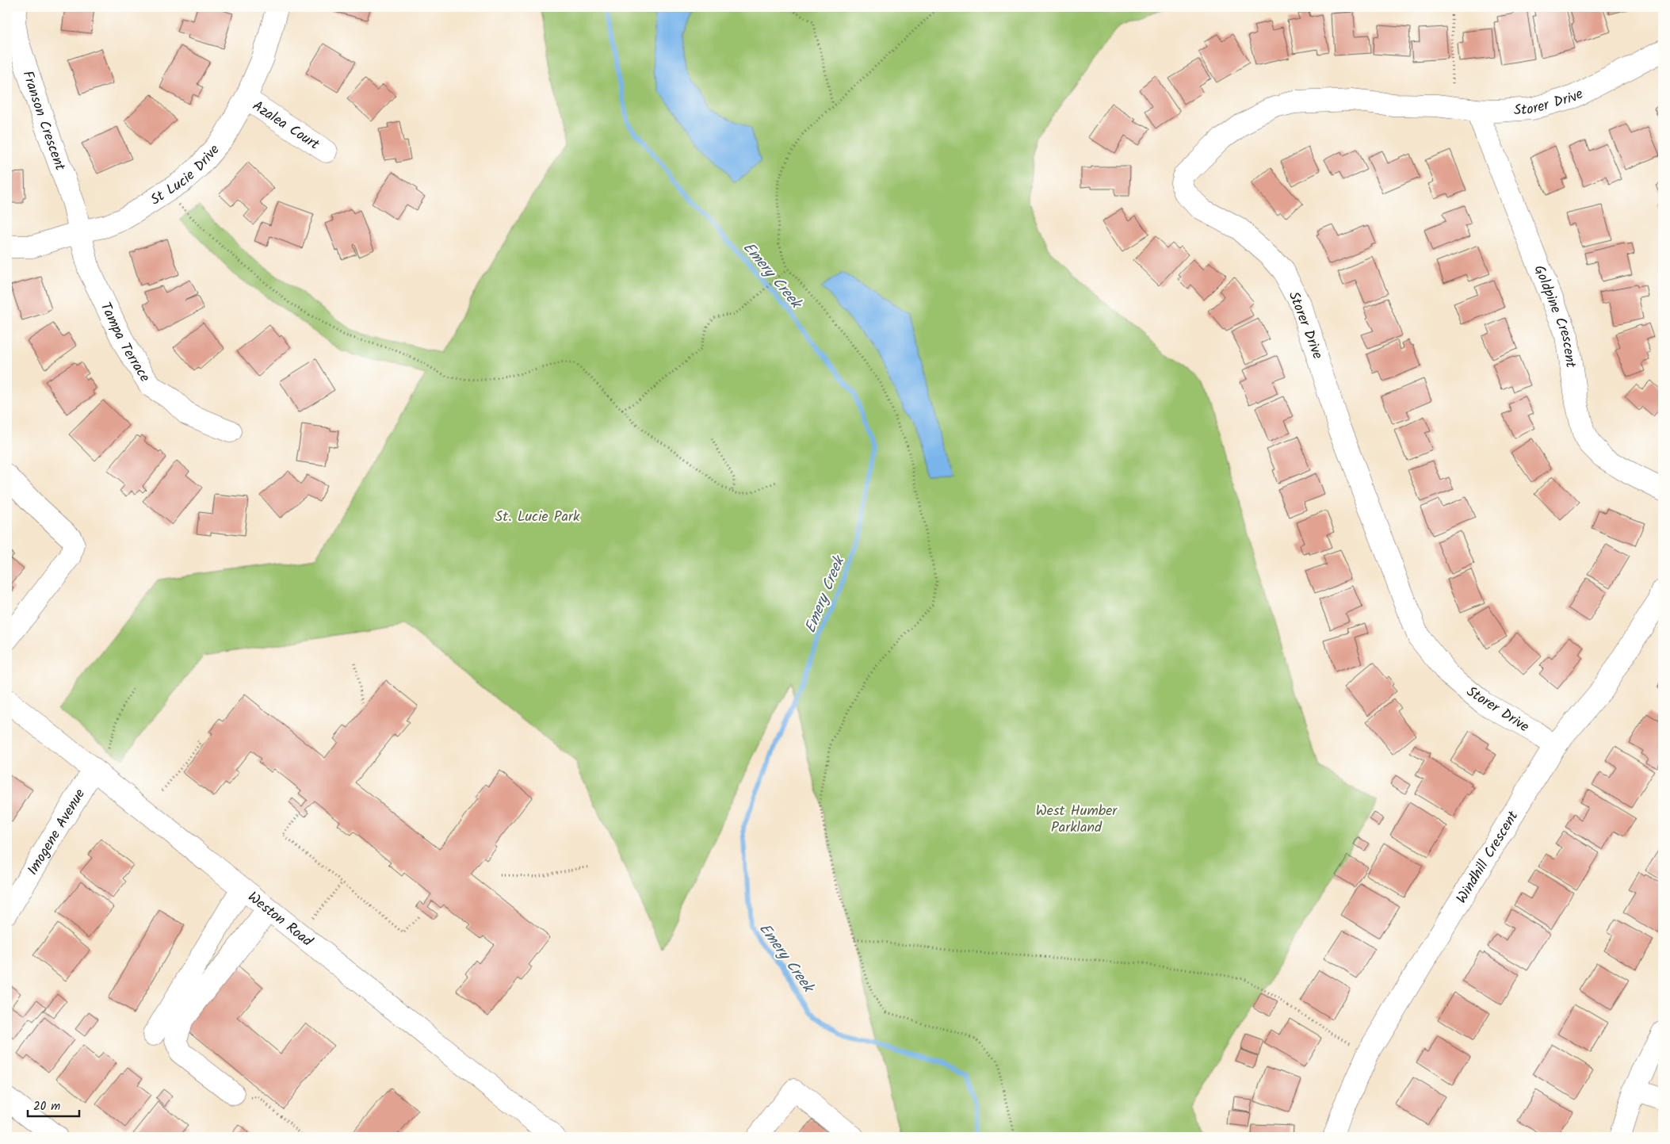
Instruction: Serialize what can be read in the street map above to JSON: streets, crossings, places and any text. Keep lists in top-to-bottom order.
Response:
{
  "streets": {
    "street": [
      "Storer Drive",
      "Franson Crescent",
      "Azalea Court",
      "St Lucie Drive",
      "Goldpine Crescent",
      "Tampa Terrace",
      "Imogene Avenue",
      "Windhill Crescent",
      "Weston Road"
    ]
  },
  "crossings": [
    ["Storer Drive", "Goldpine Crescent"],
    ["Storer Drive", "Windhill Crescent"],
    ["Franson Crescent", "St Lucie Drive"],
    ["Franson Crescent", "Tampa Terrace"],
    ["Azalea Court", "St Lucie Drive"],
    ["St Lucie Drive", "Tampa Terrace"],
    ["Imogene Avenue", "Weston Road"]
  ],
  "water": ["Emery Creek"],
  "parks": ["St. Lucie Park", "West Humber Parkland"],
  "scale_bar": "20 m"
}
